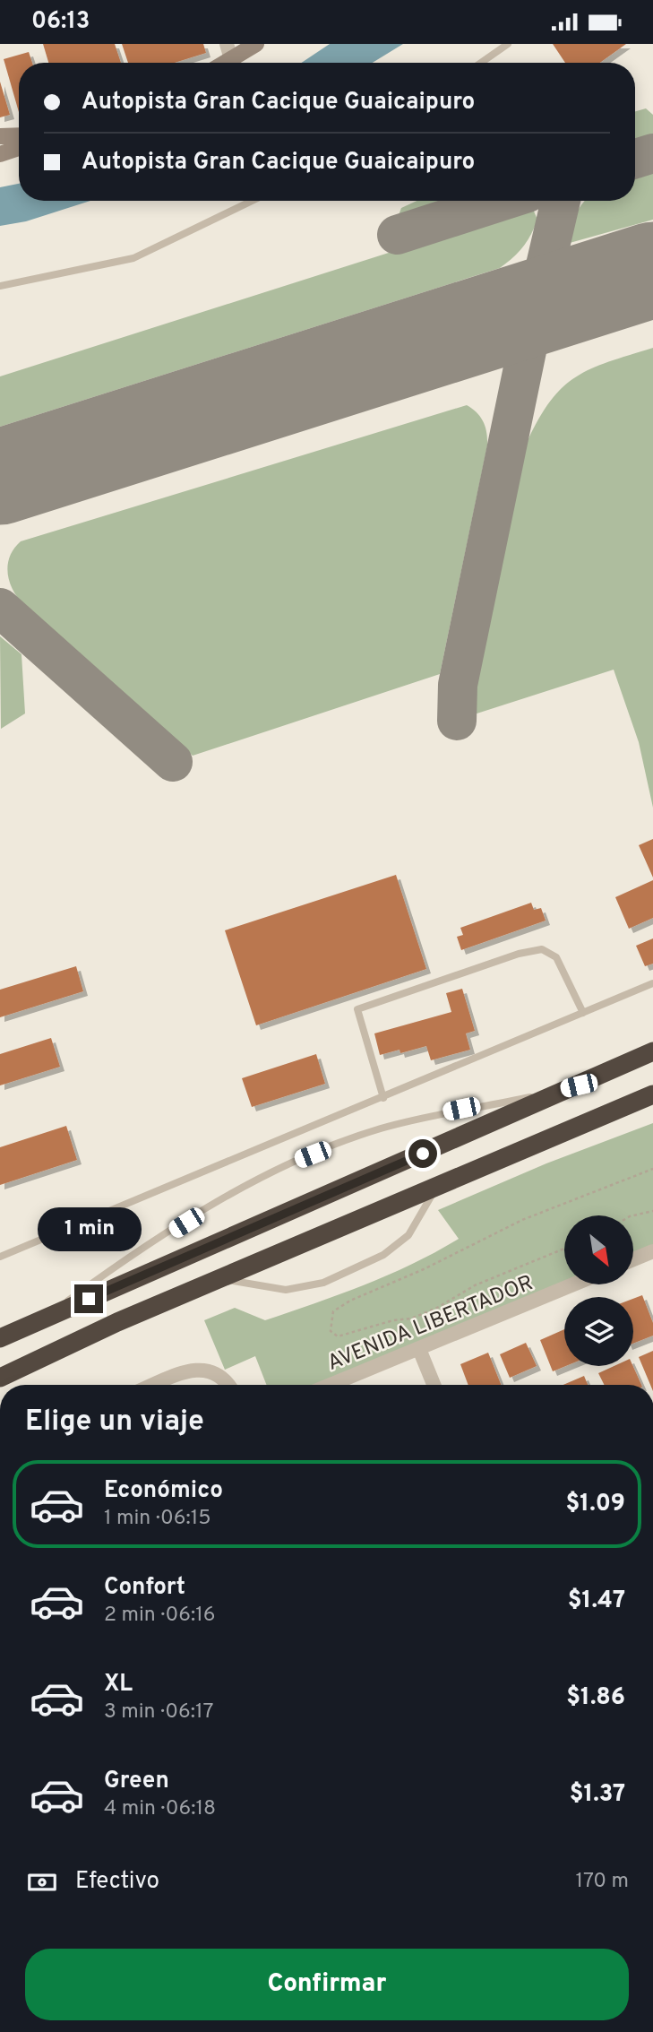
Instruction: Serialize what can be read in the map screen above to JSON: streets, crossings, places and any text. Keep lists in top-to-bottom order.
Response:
{
  "streets": {
    "street": ["AVENIDA LIBERTADOR"]
  },
  "north": "bottom right",
  "page": {
    "status": "06:13",
    "banner": ["Autopista Gran Cacique Guaicaipuro", "Autopista Gran Cacique Guaicaipuro"],
    "bubble": "1 min",
    "heading": "Elige un viaje",
    "list": [
      {
        "name": "Económico",
        "note": "1 min · 06:15",
        "value": "$1.09"
      },
      {
        "name": "Confort",
        "note": "2 min · 06:16",
        "value": "$1.47"
      },
      {
        "name": "XL",
        "note": "3 min · 06:17",
        "value": "$1.86"
      },
      {
        "name": "Green",
        "note": "4 min · 06:18",
        "value": "$1.37"
      }
    ],
    "pay": ["Efectivo", "170 m"],
    "buttons": "Confirmar"
  }
}
